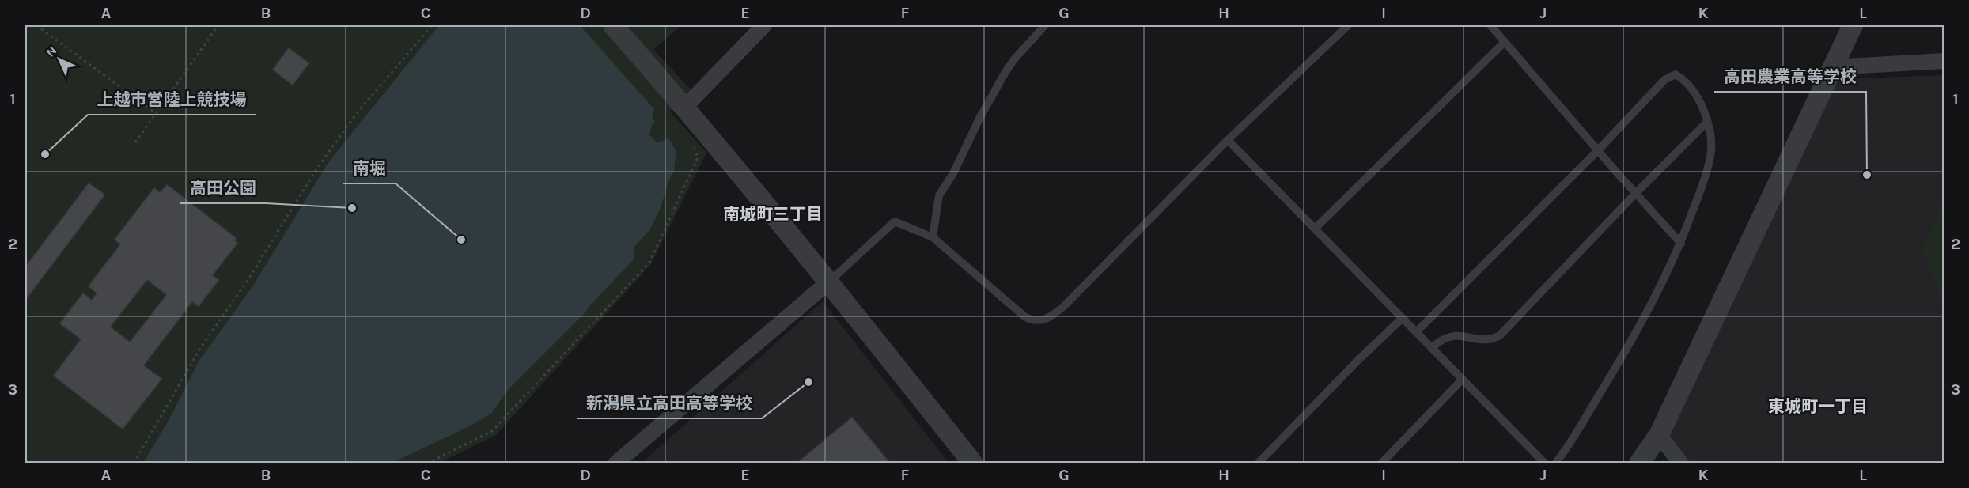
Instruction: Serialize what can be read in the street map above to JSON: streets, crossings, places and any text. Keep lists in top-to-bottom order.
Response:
{
  "districts": ["南城町三丁目", "東城町一丁目"],
  "places": [
    "上越市営陸上競技場",
    "高田農業高等学校",
    "高田公園",
    "南堀",
    "新潟県立高田高等学校"
  ],
  "north": "top left",
  "grid": {
    "columns": [
      "A",
      "B",
      "C",
      "D",
      "E",
      "F",
      "G",
      "H",
      "I",
      "J",
      "K",
      "L"
    ],
    "rows": ["1", "2", "3"]
  }
}
